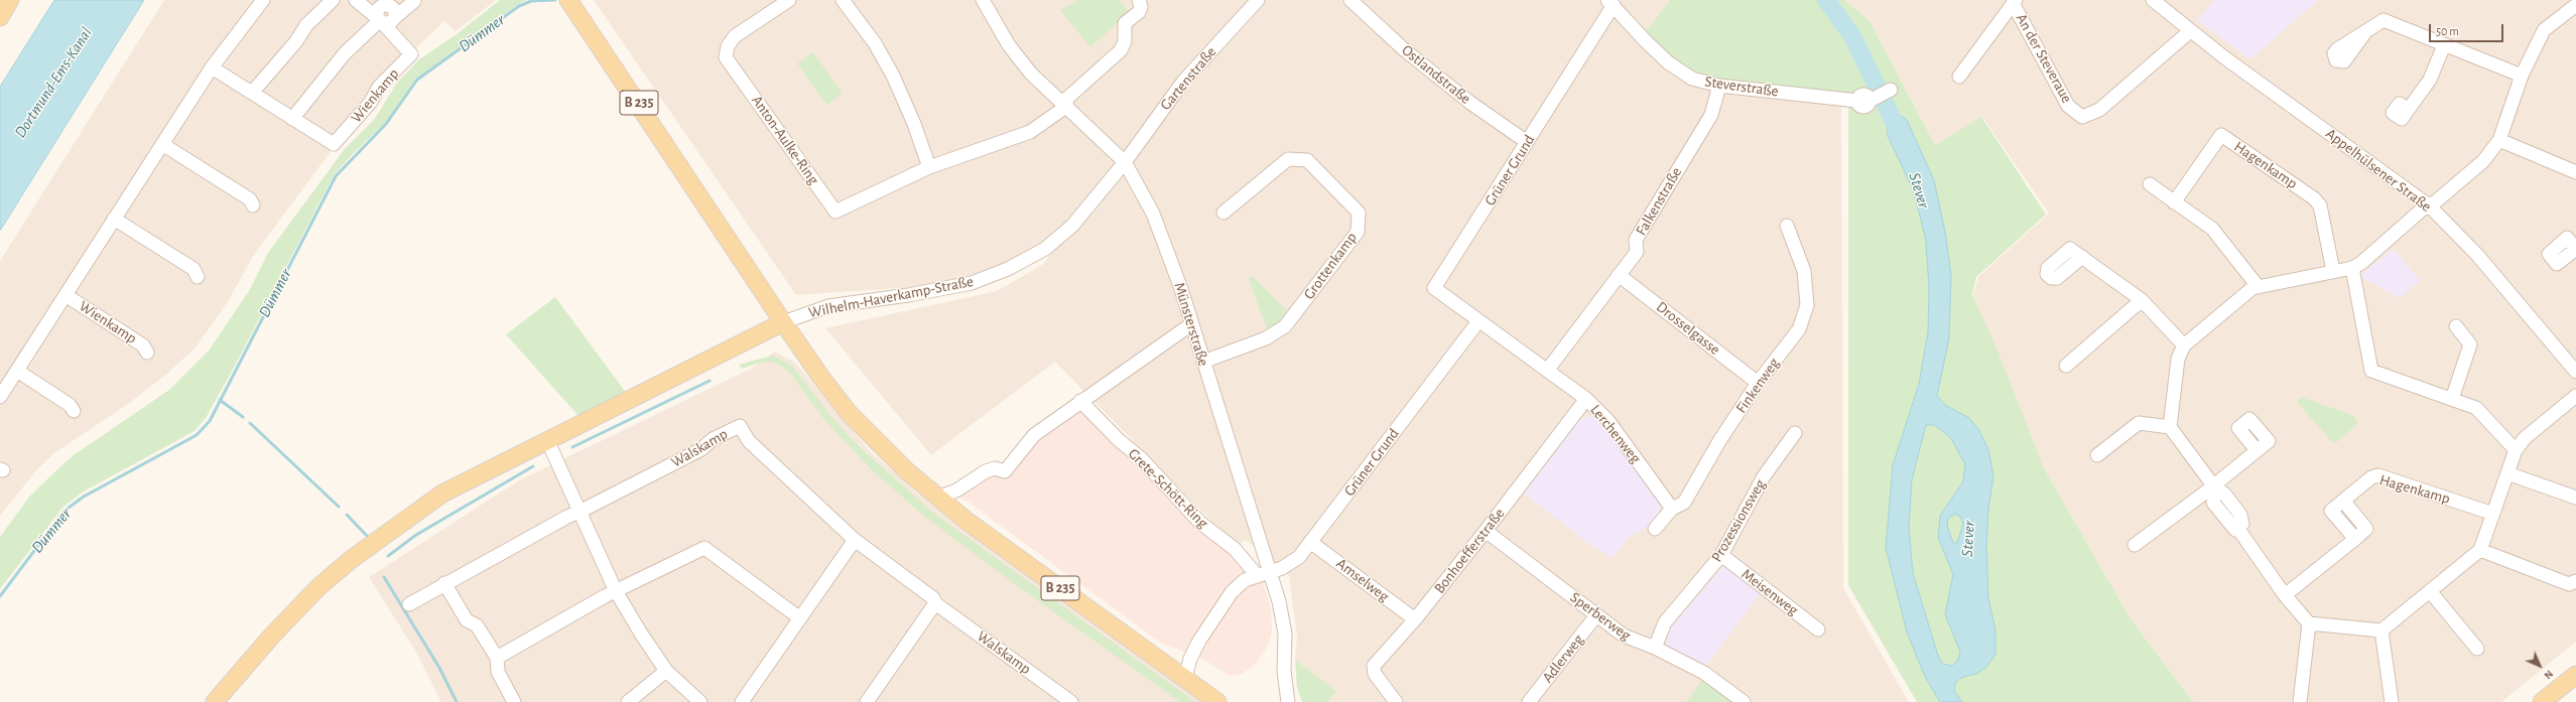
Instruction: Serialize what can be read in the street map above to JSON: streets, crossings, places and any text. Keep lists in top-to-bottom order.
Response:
{
  "streets": {
    "main road": ["B 235"],
    "street": [
      "An der Steveraue",
      "Ostlandstraße",
      "Gartenstraße",
      "Steverstraße",
      "Wienkamp",
      "Anton-Aulke-Ring",
      "Hagenkamp",
      "Grüner Grund",
      "Appelhülsener Straße",
      "Falkenstraße",
      "Grottenkamp",
      "Wilhelm-Haverkamp-Straße",
      "Münsterstraße",
      "Drosselgasse",
      "Finkenweg",
      "Lerchenweg",
      "Walskamp",
      "Grete-Schött-Ring",
      "Prozessionsweg",
      "Bonhoefferstraße",
      "Amselweg",
      "Meisenweg",
      "Sperberweg",
      "Adlerweg"
    ]
  },
  "crossings": [
    ["An der Steveraue", "Appelhülsener Straße"],
    ["Ostlandstraße", "Grüner Grund"],
    ["Gartenstraße", "Wilhelm-Haverkamp-Straße"],
    ["Gartenstraße", "Münsterstraße"],
    ["Steverstraße", "Grüner Grund"],
    ["Steverstraße", "Falkenstraße"],
    ["B 235", "Wilhelm-Haverkamp-Straße"],
    ["Anton-Aulke-Ring", "Münsterstraße"],
    ["Grüner Grund", "Falkenstraße"],
    ["Grüner Grund", "Münsterstraße"],
    ["Grüner Grund", "Lerchenweg"],
    ["Grüner Grund", "Amselweg"],
    ["Falkenstraße", "Drosselgasse"],
    ["Falkenstraße", "Lerchenweg"],
    ["Grottenkamp", "Münsterstraße"],
    ["Wilhelm-Haverkamp-Straße", "Münsterstraße"],
    ["Drosselgasse", "Finkenweg"],
    ["Finkenweg", "Lerchenweg"],
    ["Lerchenweg", "Bonhoefferstraße"],
    ["Prozessionsweg", "Meisenweg"],
    ["Prozessionsweg", "Sperberweg"],
    ["Bonhoefferstraße", "Amselweg"],
    ["Bonhoefferstraße", "Sperberweg"],
    ["Sperberweg", "Adlerweg"]
  ],
  "water": ["Dümmer", "Dortmund-Ems-Kanal", "Stever"],
  "scale_bar": "50 m",
  "north": "bottom right"
}
